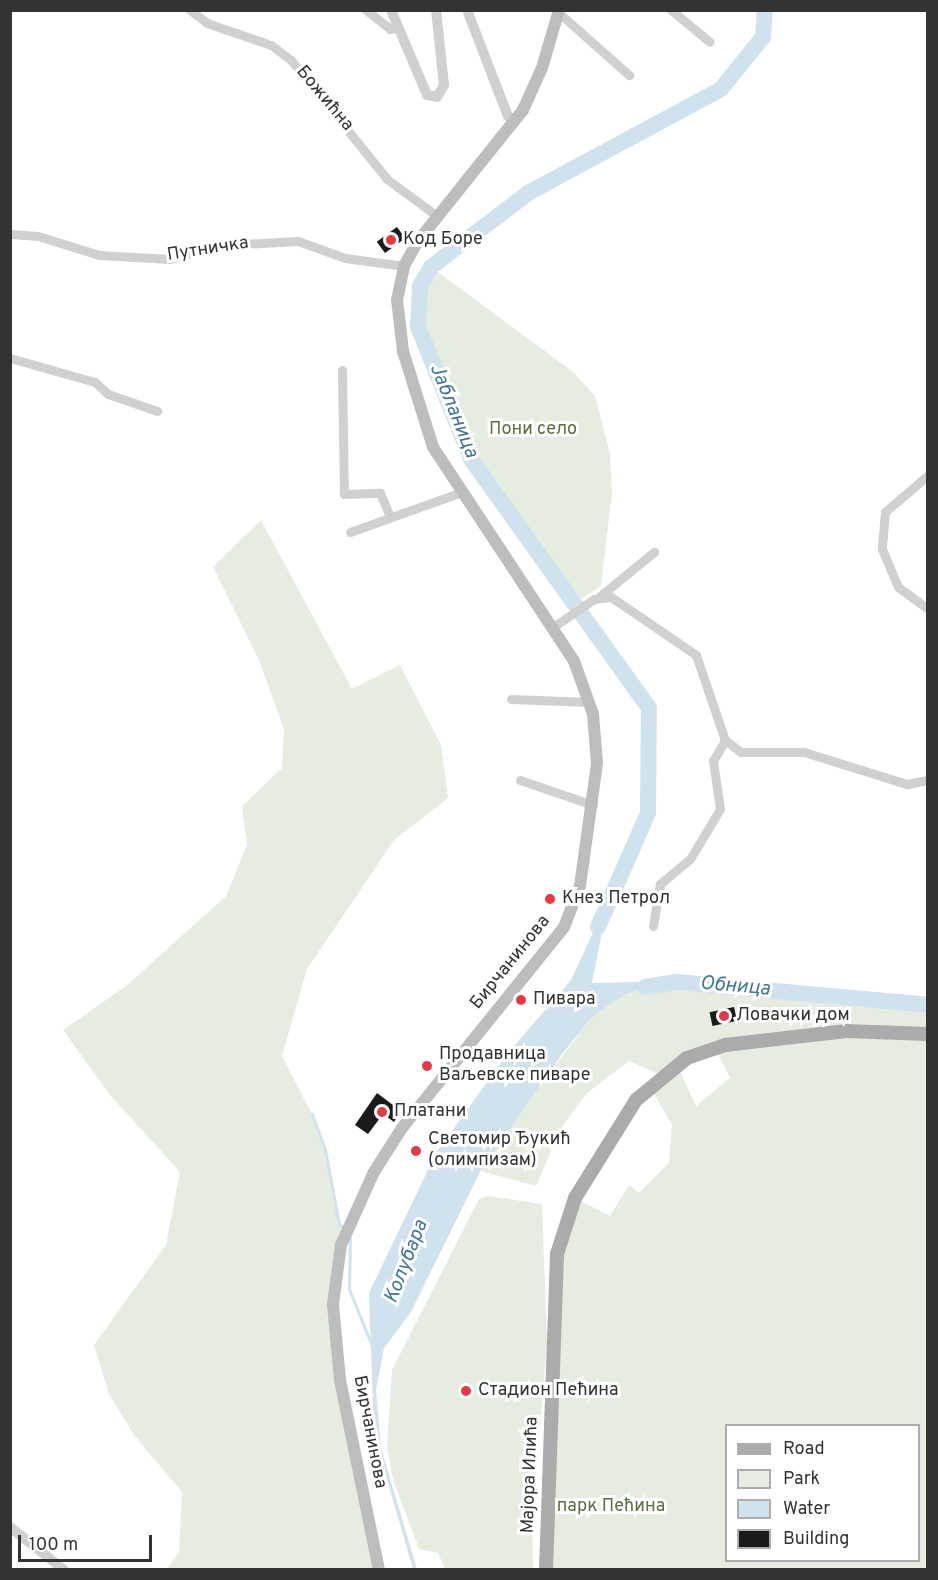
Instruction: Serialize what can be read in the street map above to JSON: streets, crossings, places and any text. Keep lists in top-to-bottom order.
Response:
{
  "streets": {
    "main road": ["Бирчанинова", "Мајора Илића"],
    "street": ["Божићна", "Путничка"]
  },
  "crossings": [
    ["Путничка", "Бирчанинова"]
  ],
  "water": ["Јабланица", "Обница", "Колубара"],
  "parks": ["Пони село", "парк Пећина"],
  "places": [
    "Код Боре",
    "Кнез Петрол",
    "Пивара",
    "Ловачки дом",
    "Продавница Ваљевске пиваре",
    "Платани",
    "Светомир Ђукић (олимпизам)",
    "Стадион Пећина"
  ],
  "legend": [
    "Road",
    "Park",
    "Water",
    "Building"
  ],
  "scale_bar": "100 m"
}
